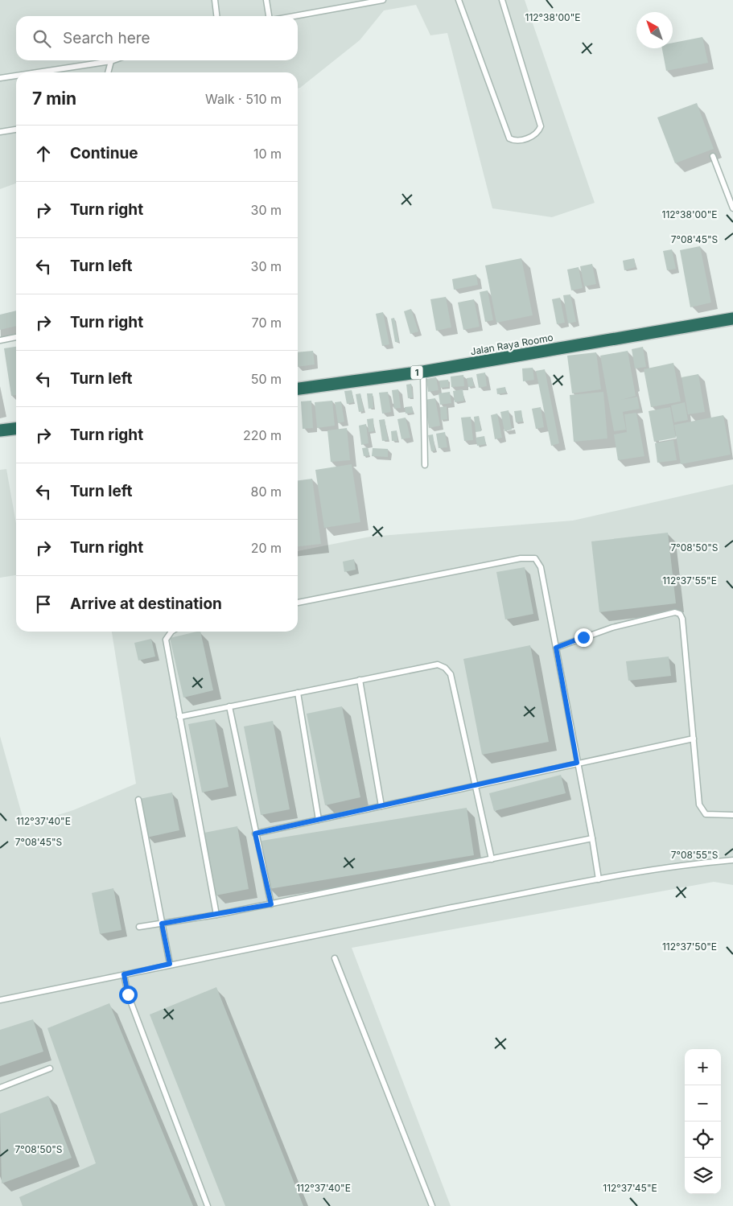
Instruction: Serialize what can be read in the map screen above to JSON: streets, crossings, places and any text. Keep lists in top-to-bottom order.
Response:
{
  "streets": {
    "highway": ["Jalan Raya Roomo", "1"]
  },
  "north": "top left",
  "page": {
    "search": "Search here",
    "heading": ["7 min", "Walk · 510 m"],
    "list": [
      ["Continue", "10 m"],
      ["Turn right", "30 m"],
      ["Turn left", "30 m"],
      ["Turn right", "70 m"],
      ["Turn left", "50 m"],
      ["Turn right", "220 m"],
      ["Turn left", "80 m"],
      ["Turn right", "20 m"],
      "Arrive at destination"
    ],
    "map_buttons": ["+", "−"]
  },
  "coordinates": [
    "112°38'00\"E",
    "7°08'45\"S",
    "7°08'50\"S",
    "112°37'55\"E",
    "112°37'40\"E",
    "7°08'55\"S",
    "112°37'50\"E",
    "112°37'45\"E"
  ]
}
